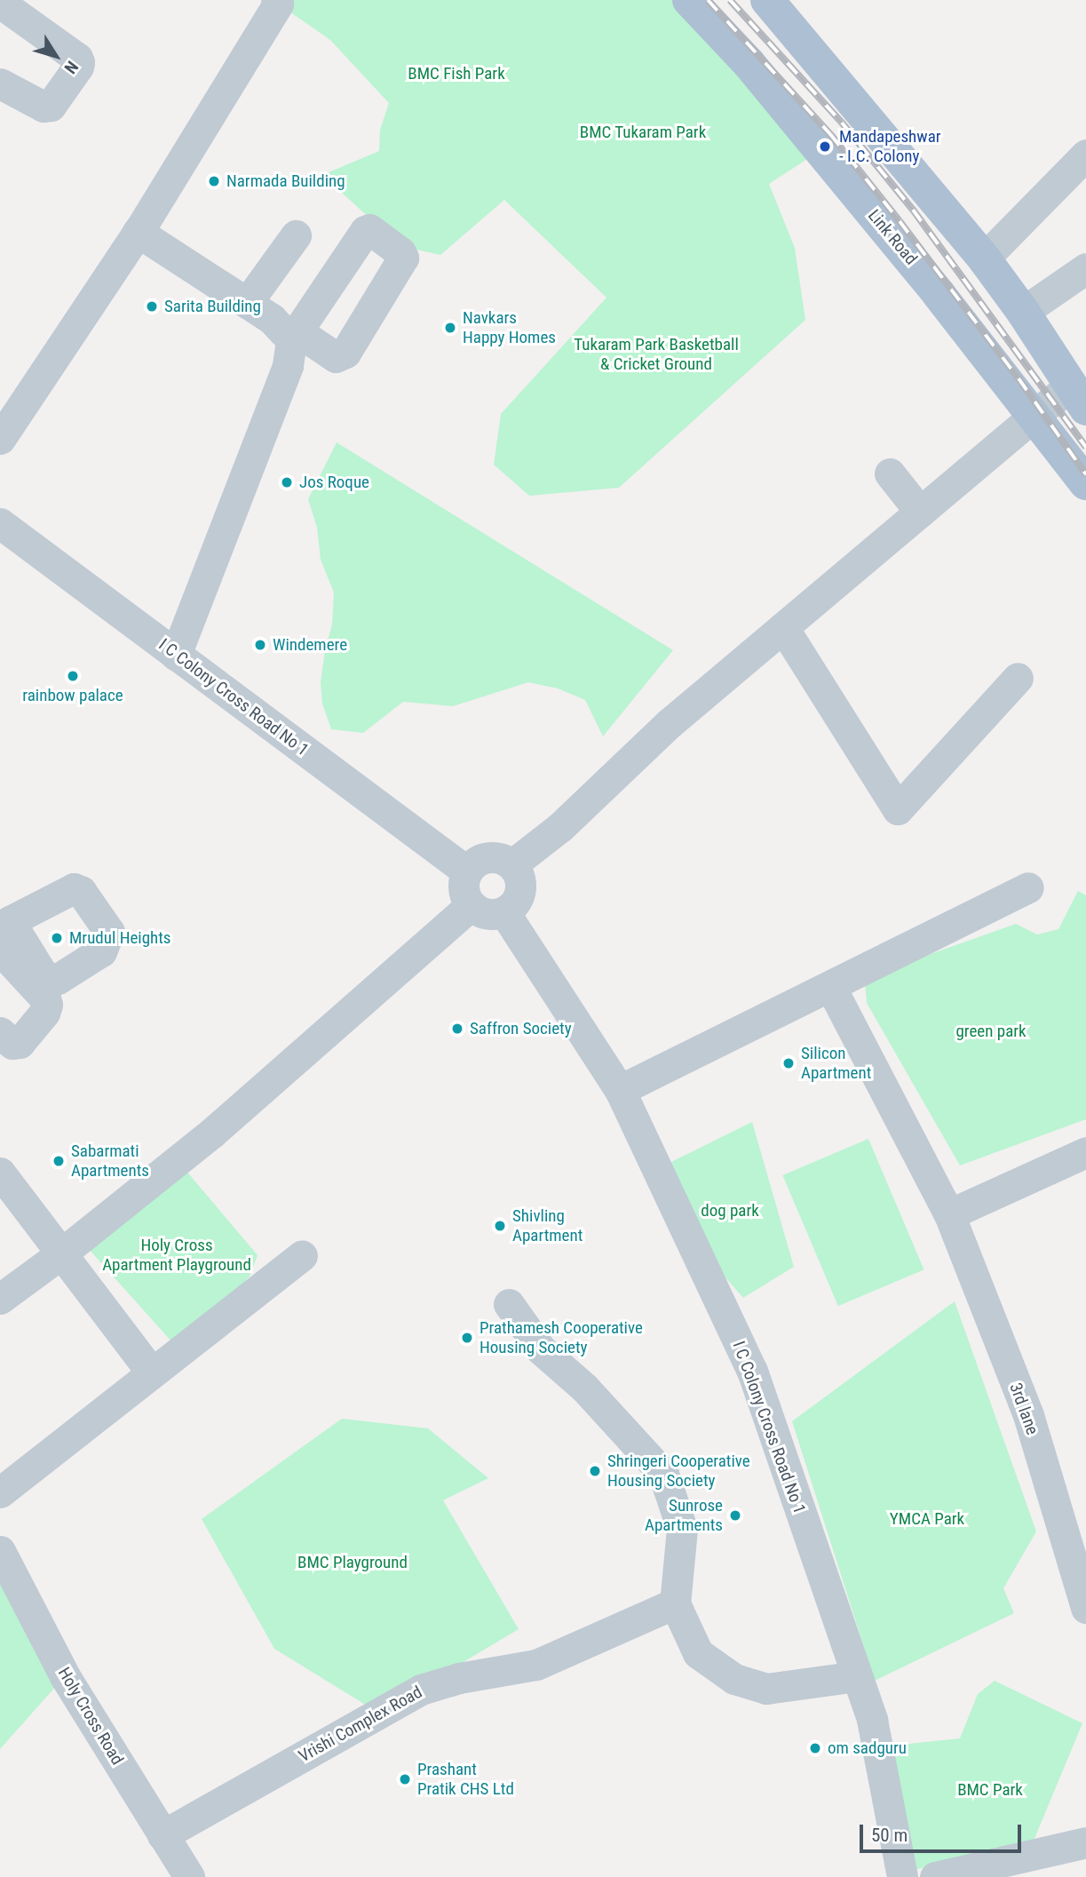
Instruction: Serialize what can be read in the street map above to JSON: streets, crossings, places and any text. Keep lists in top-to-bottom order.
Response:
{
  "streets": {
    "main road": ["Link Road"],
    "street": [
      "I C Colony Cross Road No 1",
      "3rd lane",
      "Holy Cross Road",
      "Vrishi Complex Road"
    ]
  },
  "crossings": [
    ["Holy Cross Road", "Vrishi Complex Road"]
  ],
  "parks": [
    "BMC Fish Park",
    "BMC Tukaram Park",
    "Tukaram Park Basketball & Cricket Ground",
    "green park",
    "dog park",
    "Holy Cross Apartment Playground",
    "YMCA Park",
    "BMC Playground",
    "BMC Park"
  ],
  "places": [
    "Mandapeshwar - I.C. Colony",
    "Narmada Building",
    "Sarita Building",
    "Navkars Happy Homes",
    "Jos Roque",
    "Windemere",
    "rainbow palace",
    "Mrudul Heights",
    "Saffron Society",
    "Silicon Apartment",
    "Sabarmati Apartments",
    "Shivling Apartment",
    "Prathamesh Cooperative Housing Society",
    "Shringeri Cooperative Housing Society",
    "Sunrose Apartments",
    "om sadguru",
    "Prashant Pratik CHS Ltd"
  ],
  "scale_bar": "50 m",
  "north": "bottom right"
}
